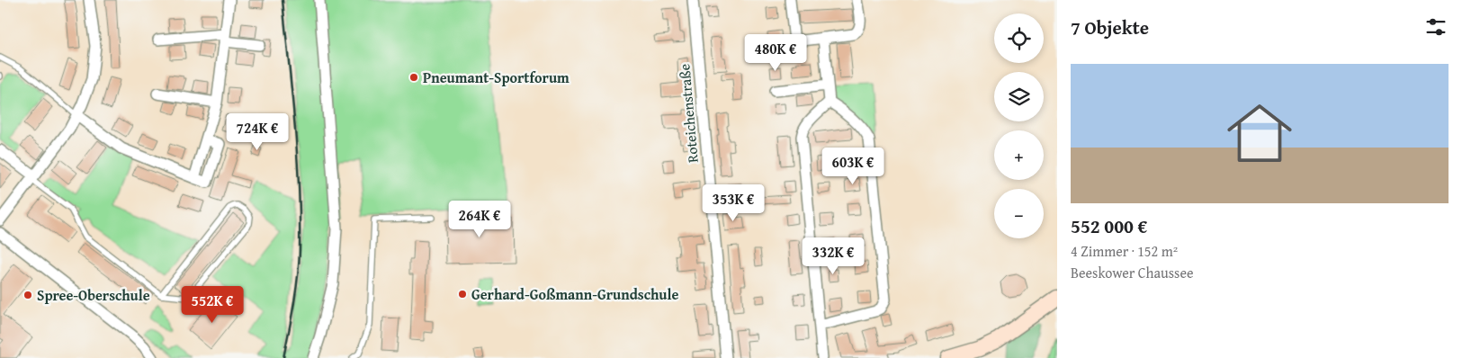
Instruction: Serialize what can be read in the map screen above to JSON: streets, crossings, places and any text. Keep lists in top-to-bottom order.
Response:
{
  "streets": {
    "street": ["Roteichenstraße"]
  },
  "places": ["Pneumant-Sportforum", "Gerhard-Goßmann-Grundschule", "Spree-Oberschule"],
  "page": {
    "heading": "7 Objekte",
    "map_buttons": ["+", "−"],
    "price": [
      "480K €",
      "724K €",
      "603K €",
      "353K €",
      "264K €",
      "332K €",
      "552K €"
    ],
    "list": [
      {
        "name": "552 000 €",
        "note": "4 Zimmer · 152 m² · Beeskower Chaussee"
      }
    ]
  }
}
